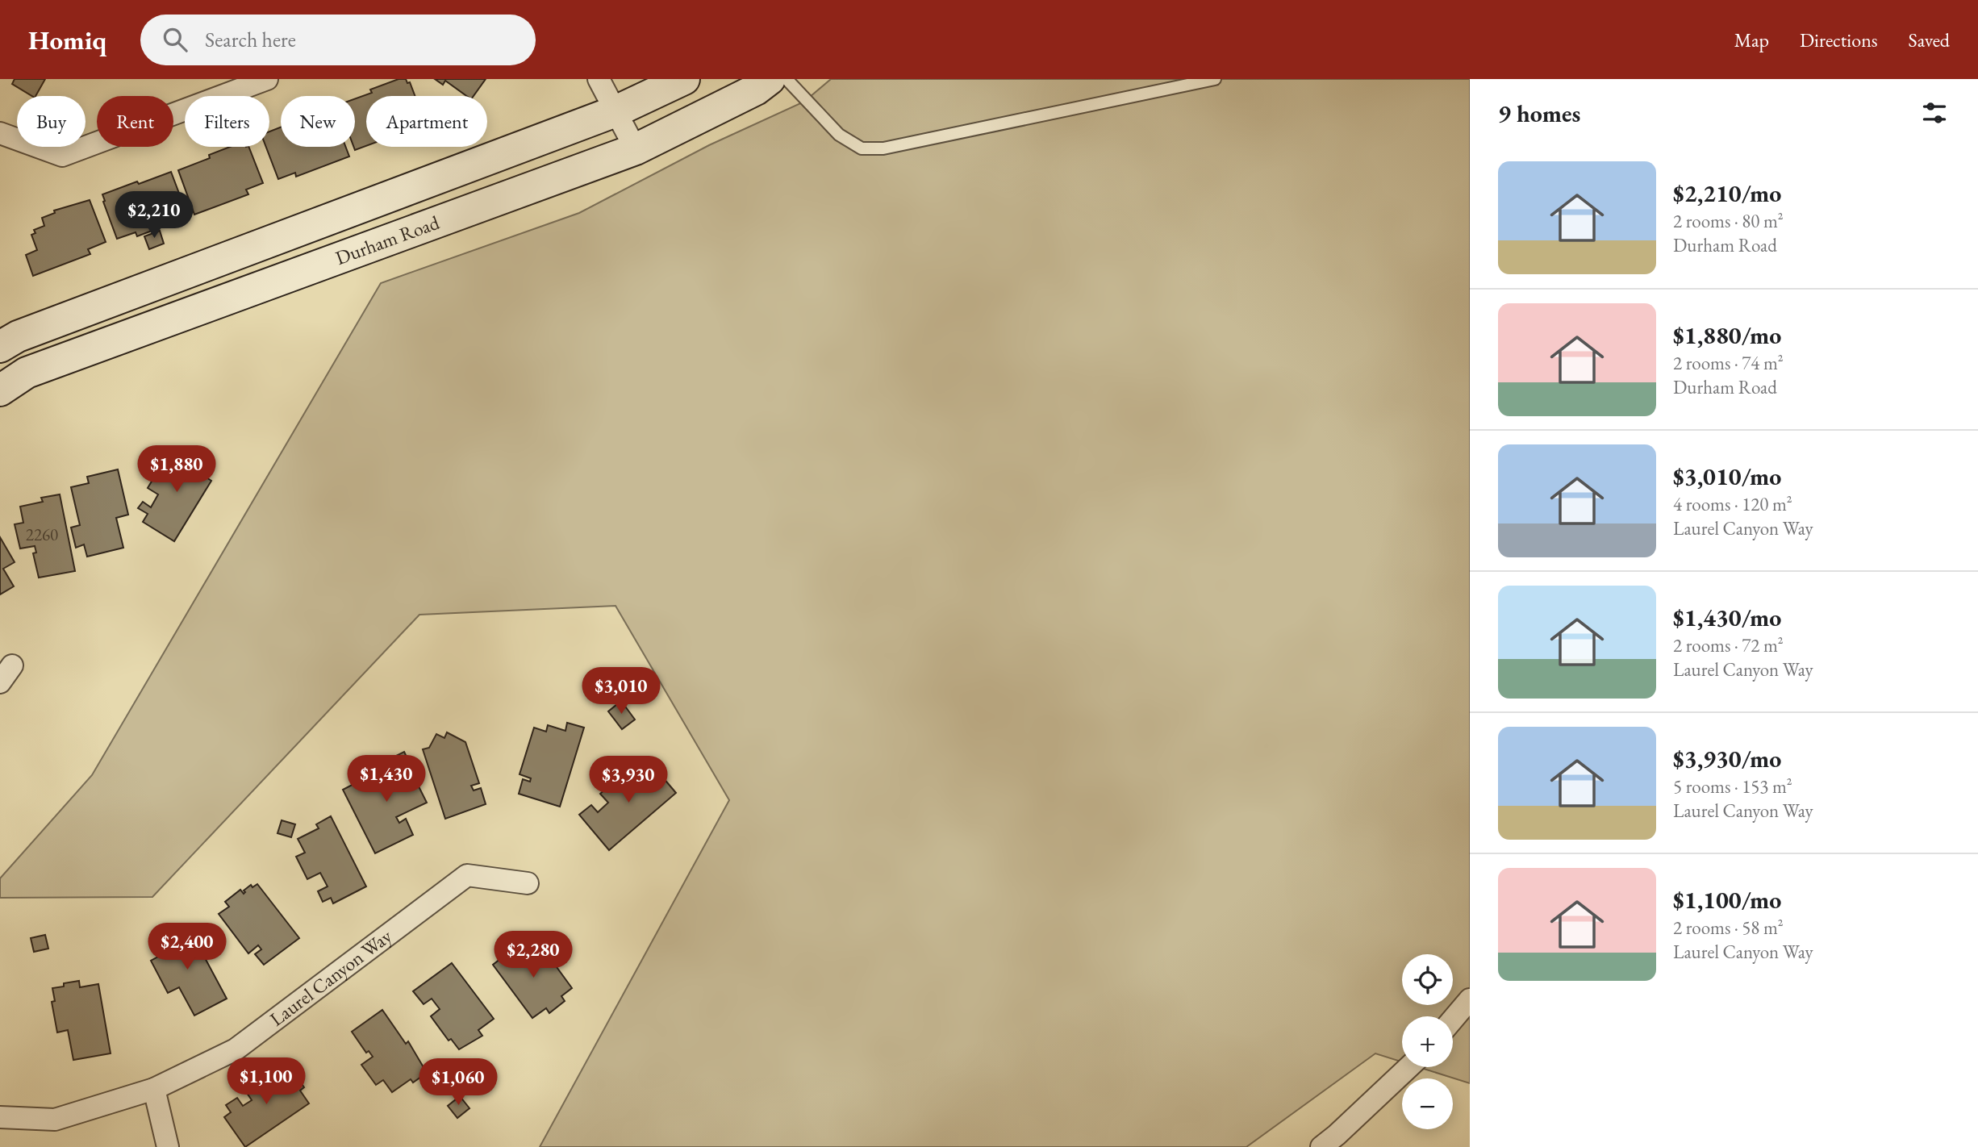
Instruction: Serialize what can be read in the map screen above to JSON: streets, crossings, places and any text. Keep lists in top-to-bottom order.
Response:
{
  "streets": {
    "main road": ["Durham Road"],
    "street": ["Laurel Canyon Way"]
  },
  "house_numbers": ["2260"],
  "page": {
    "header": "Homiq",
    "search": "Search here",
    "nav": ["Map", "Directions", "Saved"],
    "heading": "9 homes",
    "chip": [
      "Buy",
      "Rent",
      "Filters",
      "New",
      "Apartment"
    ],
    "list": [
      {
        "name": "$2,210/mo",
        "note": "2 rooms · 80 m² · Durham Road"
      },
      {
        "name": "$1,880/mo",
        "note": "2 rooms · 74 m² · Durham Road"
      },
      {
        "name": "$3,010/mo",
        "note": "4 rooms · 120 m² · Laurel Canyon Way"
      },
      {
        "name": "$1,430/mo",
        "note": "2 rooms · 72 m² · Laurel Canyon Way"
      },
      {
        "name": "$3,930/mo",
        "note": "5 rooms · 153 m² · Laurel Canyon Way"
      },
      {
        "name": "$1,100/mo",
        "note": "2 rooms · 58 m² · Laurel Canyon Way"
      }
    ],
    "price": [
      "$2,210",
      "$1,880",
      "$3,010",
      "$1,430",
      "$3,930",
      "$2,400",
      "$2,280",
      "$1,100",
      "$1,060"
    ],
    "map_buttons": ["+", "−"]
  }
}
